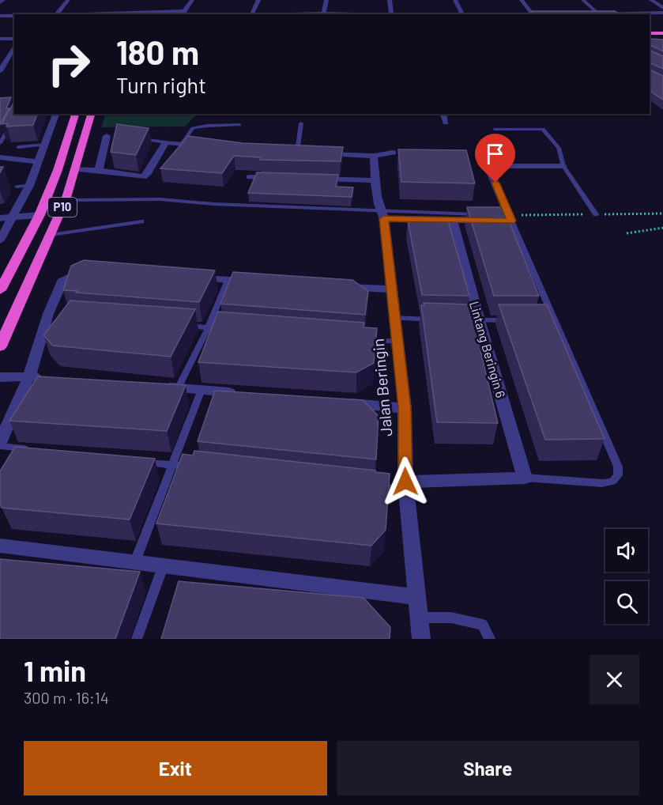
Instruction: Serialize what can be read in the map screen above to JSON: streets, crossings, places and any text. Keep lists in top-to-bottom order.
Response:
{
  "streets": {
    "highway": ["P10"],
    "street": ["Lintang Beringin 6", "Jalan Beringin"]
  },
  "page": {
    "turn": ["180 m", "Turn right"],
    "heading": ["1 min", "300 m · 16:14"],
    "buttons": ["Exit", "Share"]
  }
}
